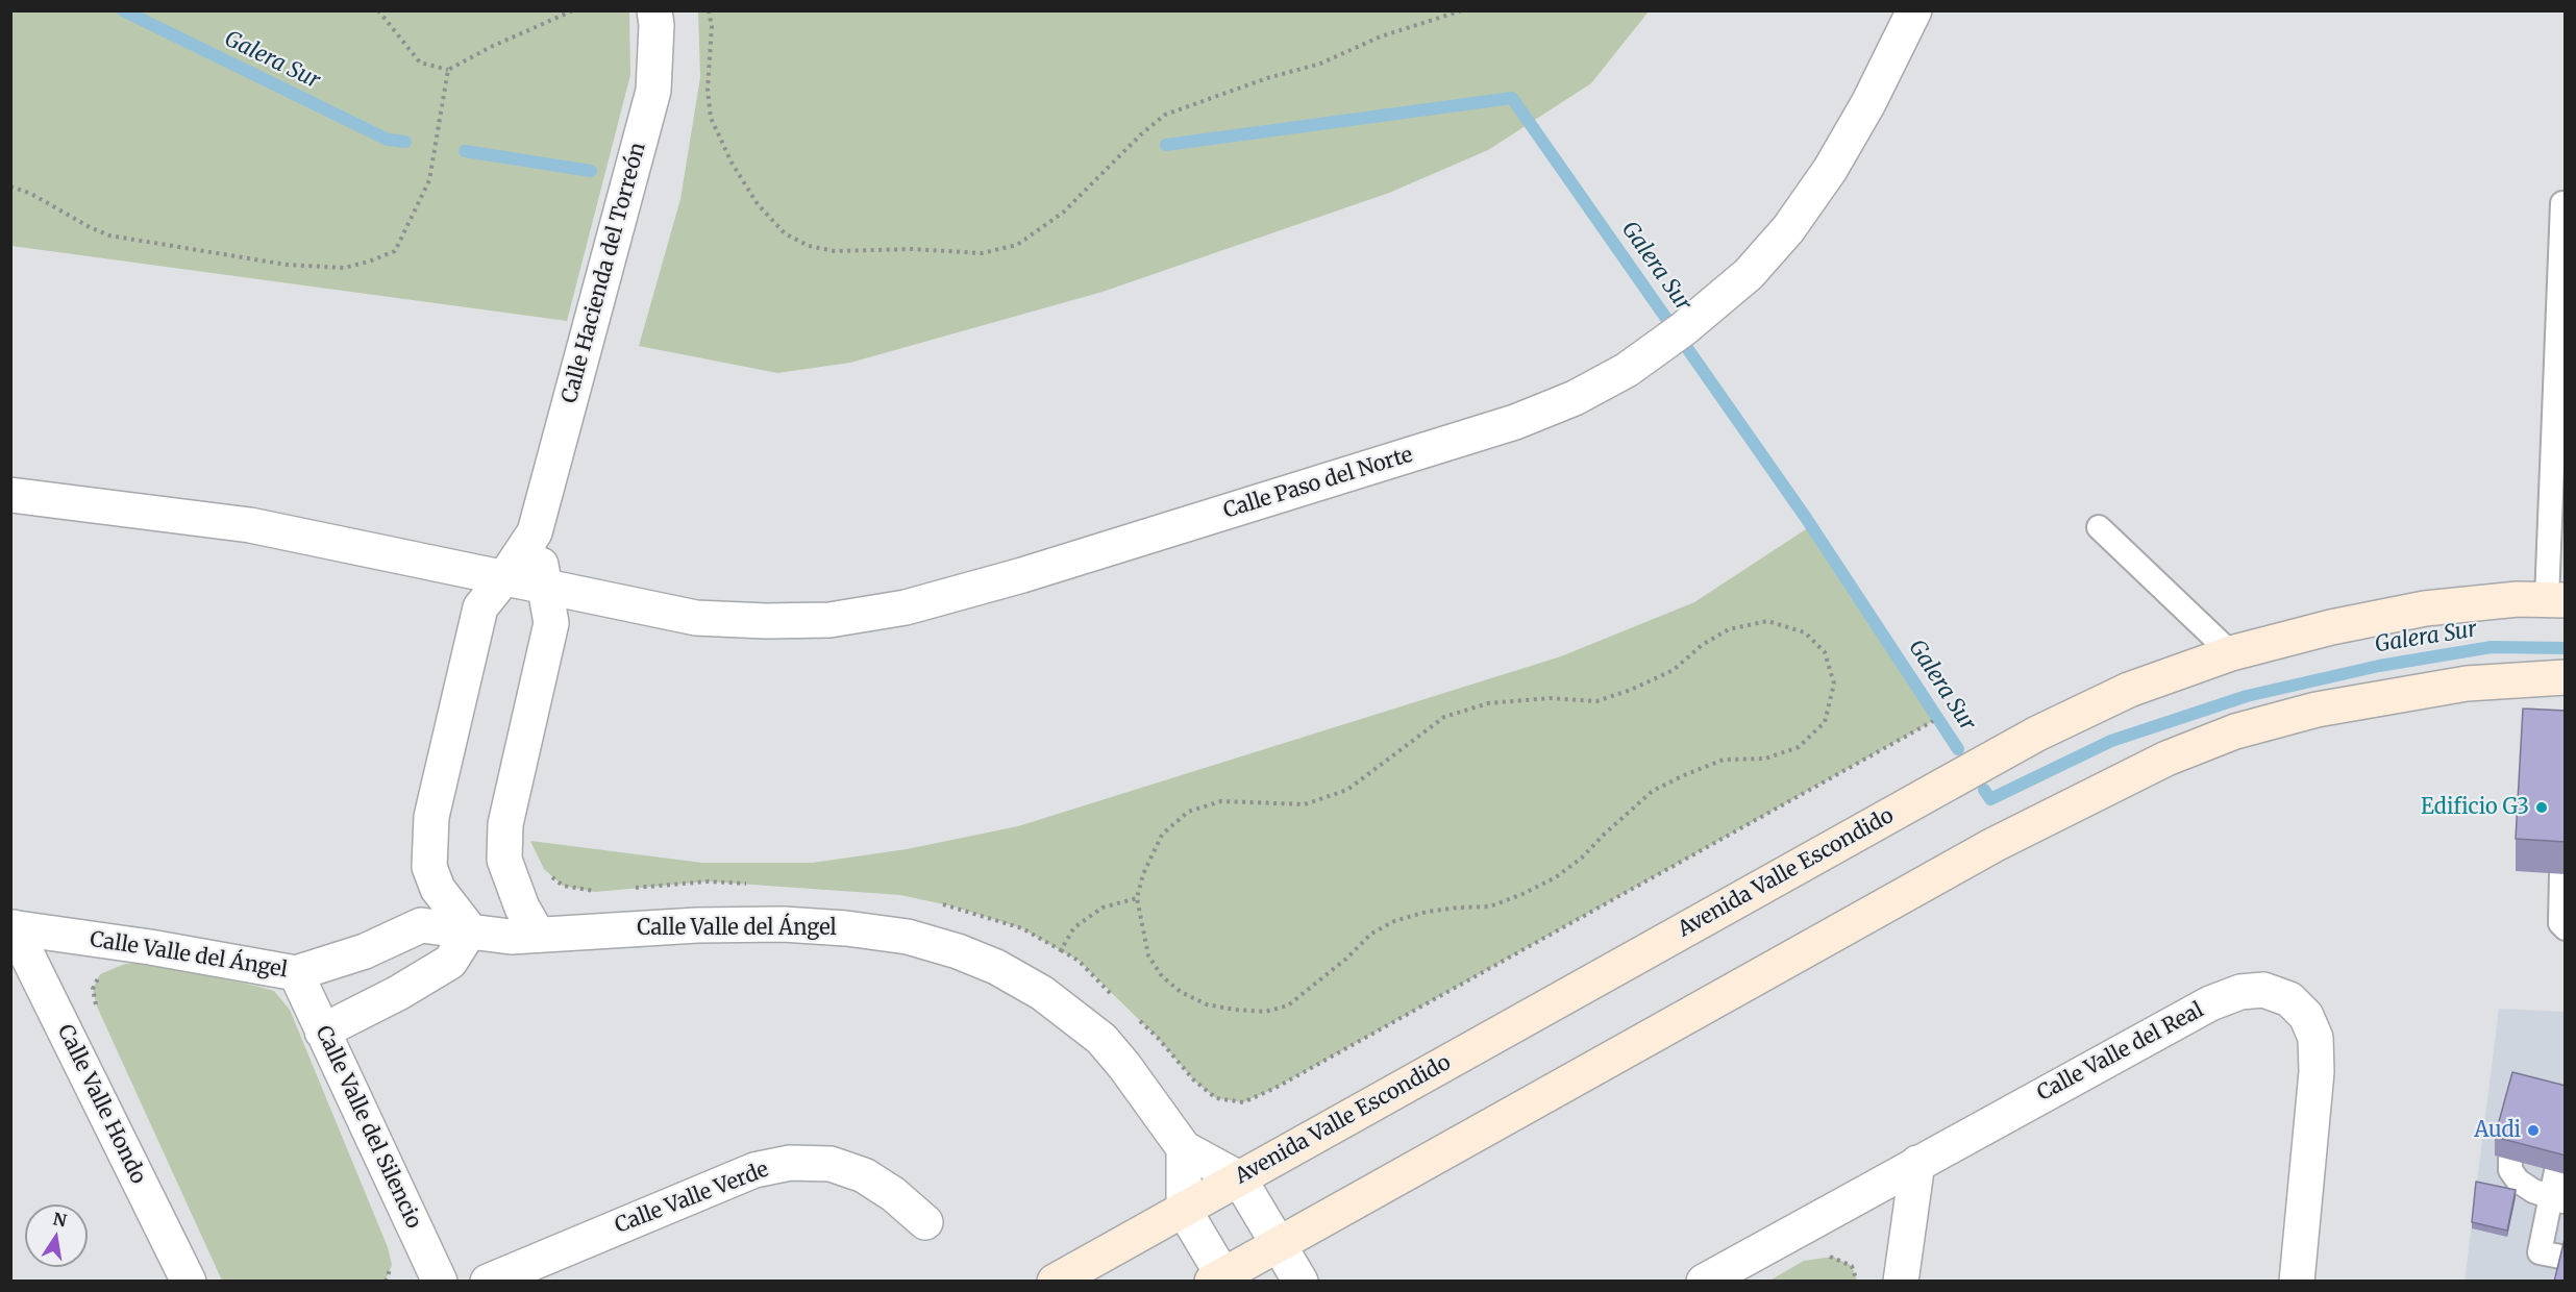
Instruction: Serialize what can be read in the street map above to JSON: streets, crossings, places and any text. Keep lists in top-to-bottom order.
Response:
{
  "streets": {
    "street": [
      "Calle Hacienda del Torreón",
      "Calle Paso del Norte",
      "Avenida Valle Escondido",
      "Calle Valle del Ángel",
      "Calle Valle del Real",
      "Calle Valle Hondo",
      "Calle Valle del Silencio",
      "Calle Valle Verde"
    ]
  },
  "crossings": [
    ["Calle Hacienda del Torreón", "Calle Paso del Norte"],
    ["Calle Hacienda del Torreón", "Calle Valle del Ángel"],
    ["Avenida Valle Escondido", "Calle Valle del Ángel"],
    ["Calle Valle del Ángel", "Calle Valle Hondo"],
    ["Calle Valle del Ángel", "Calle Valle del Silencio"]
  ],
  "water": ["Galera Sur"],
  "places": ["Edificio G3", "Audi"],
  "north": "top"
}
